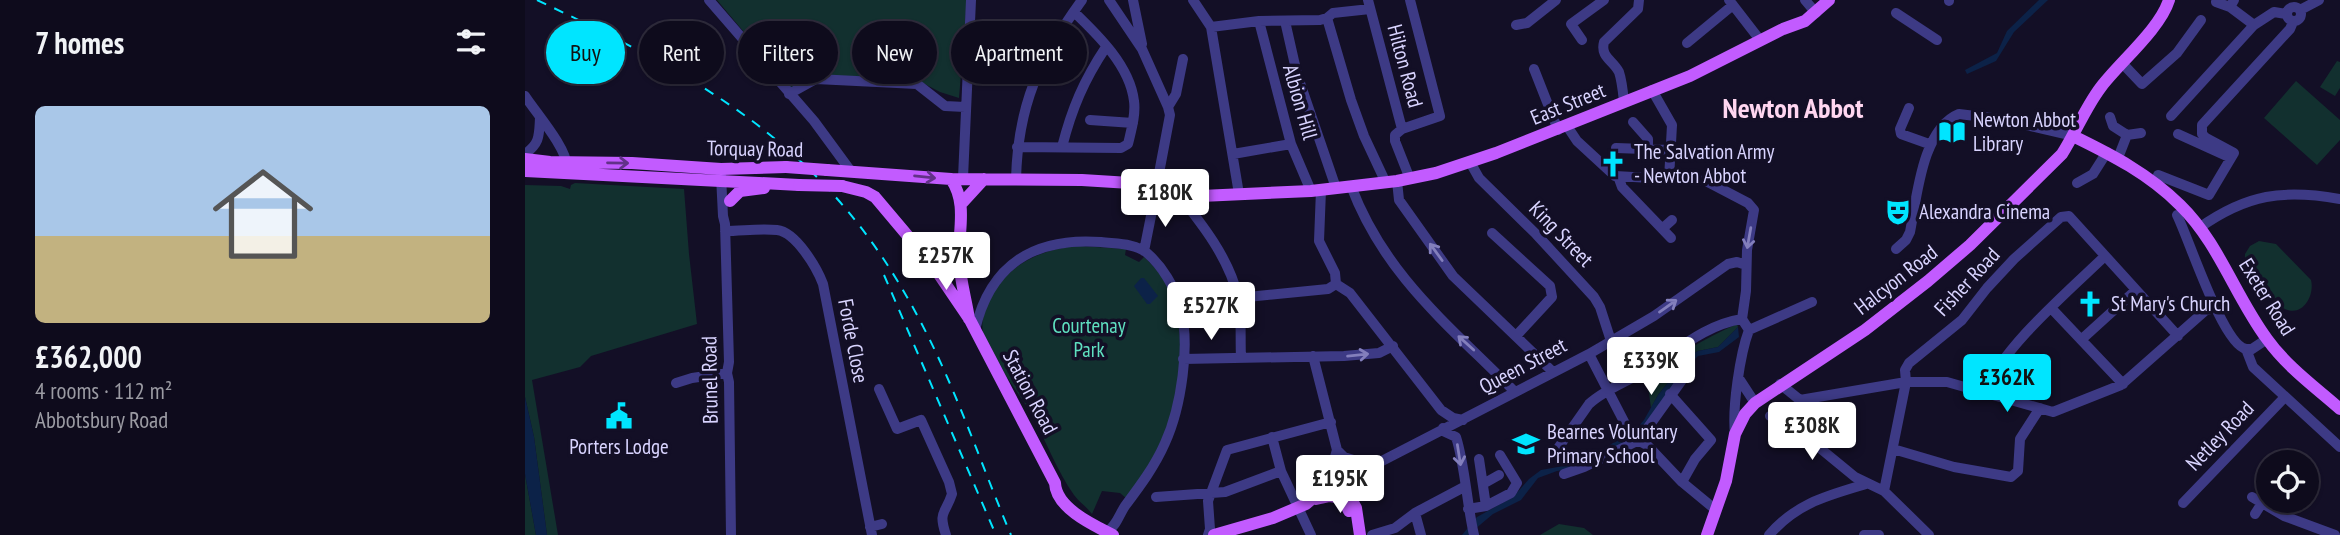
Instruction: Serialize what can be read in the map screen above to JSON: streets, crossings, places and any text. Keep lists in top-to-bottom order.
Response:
{
  "streets": {
    "main road": [
      "East Street",
      "Torquay Road",
      "Halcyon Road",
      "Exeter Road",
      "Queen Street",
      "Station Road"
    ],
    "street": [
      "Hilton Road",
      "Albion Hill",
      "King Street",
      "Fisher Road",
      "Forde Close",
      "Brunel Road",
      "Netley Road"
    ]
  },
  "crossings": [
    ["Hilton Road", "East Street"],
    ["Albion Hill", "East Street"],
    ["Albion Hill", "Torquay Road"],
    ["East Street", "Torquay Road"],
    ["East Street", "King Street"],
    ["Torquay Road", "Brunel Road"],
    ["Torquay Road", "Station Road"],
    ["King Street", "Queen Street"],
    ["Halcyon Road", "Exeter Road"],
    ["Forde Close", "Brunel Road"]
  ],
  "districts": ["Newton Abbot"],
  "parks": ["Courtenay Park"],
  "places": {
    "library": ["Newton Abbot Library"],
    "church": ["The Salvation Army - Newton Abbot", "St Mary's Church"],
    "theatre": ["Alexandra Cinema"],
    "public building": ["Porters Lodge"],
    "school or university": ["Bearnes Voluntary Primary School"]
  },
  "page": {
    "heading": "7 homes",
    "chip": [
      "Buy",
      "Rent",
      "Filters",
      "New",
      "Apartment"
    ],
    "list": [
      {
        "name": "£362,000",
        "note": "4 rooms · 112 m² · Abbotsbury Road"
      }
    ],
    "price": [
      "£180K",
      "£257K",
      "£527K",
      "£339K",
      "£362K",
      "£308K",
      "£195K"
    ]
  }
}
